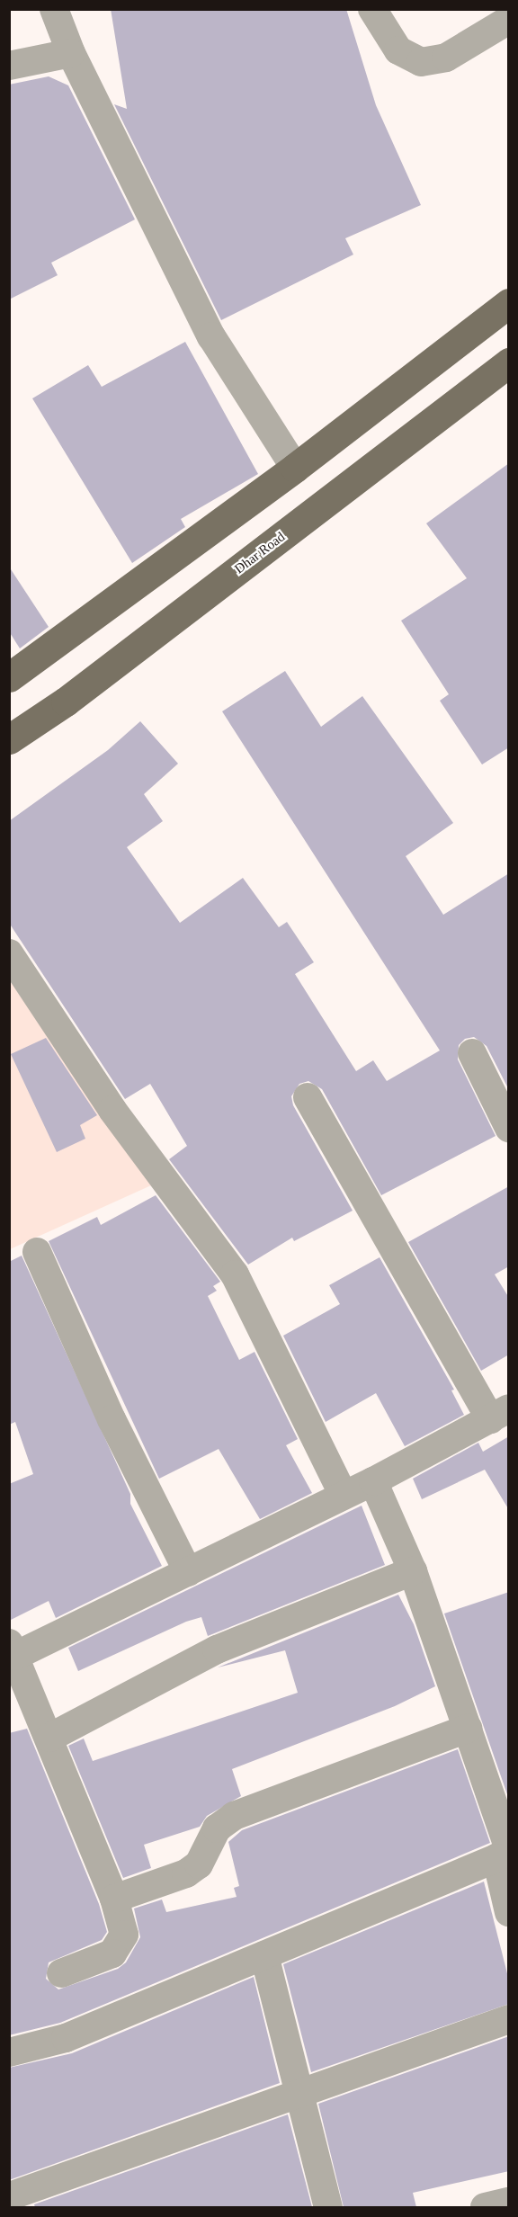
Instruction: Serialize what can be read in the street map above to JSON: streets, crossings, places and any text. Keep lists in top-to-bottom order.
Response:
{
  "streets": {
    "main road": ["Dhar Road"]
  }
}
